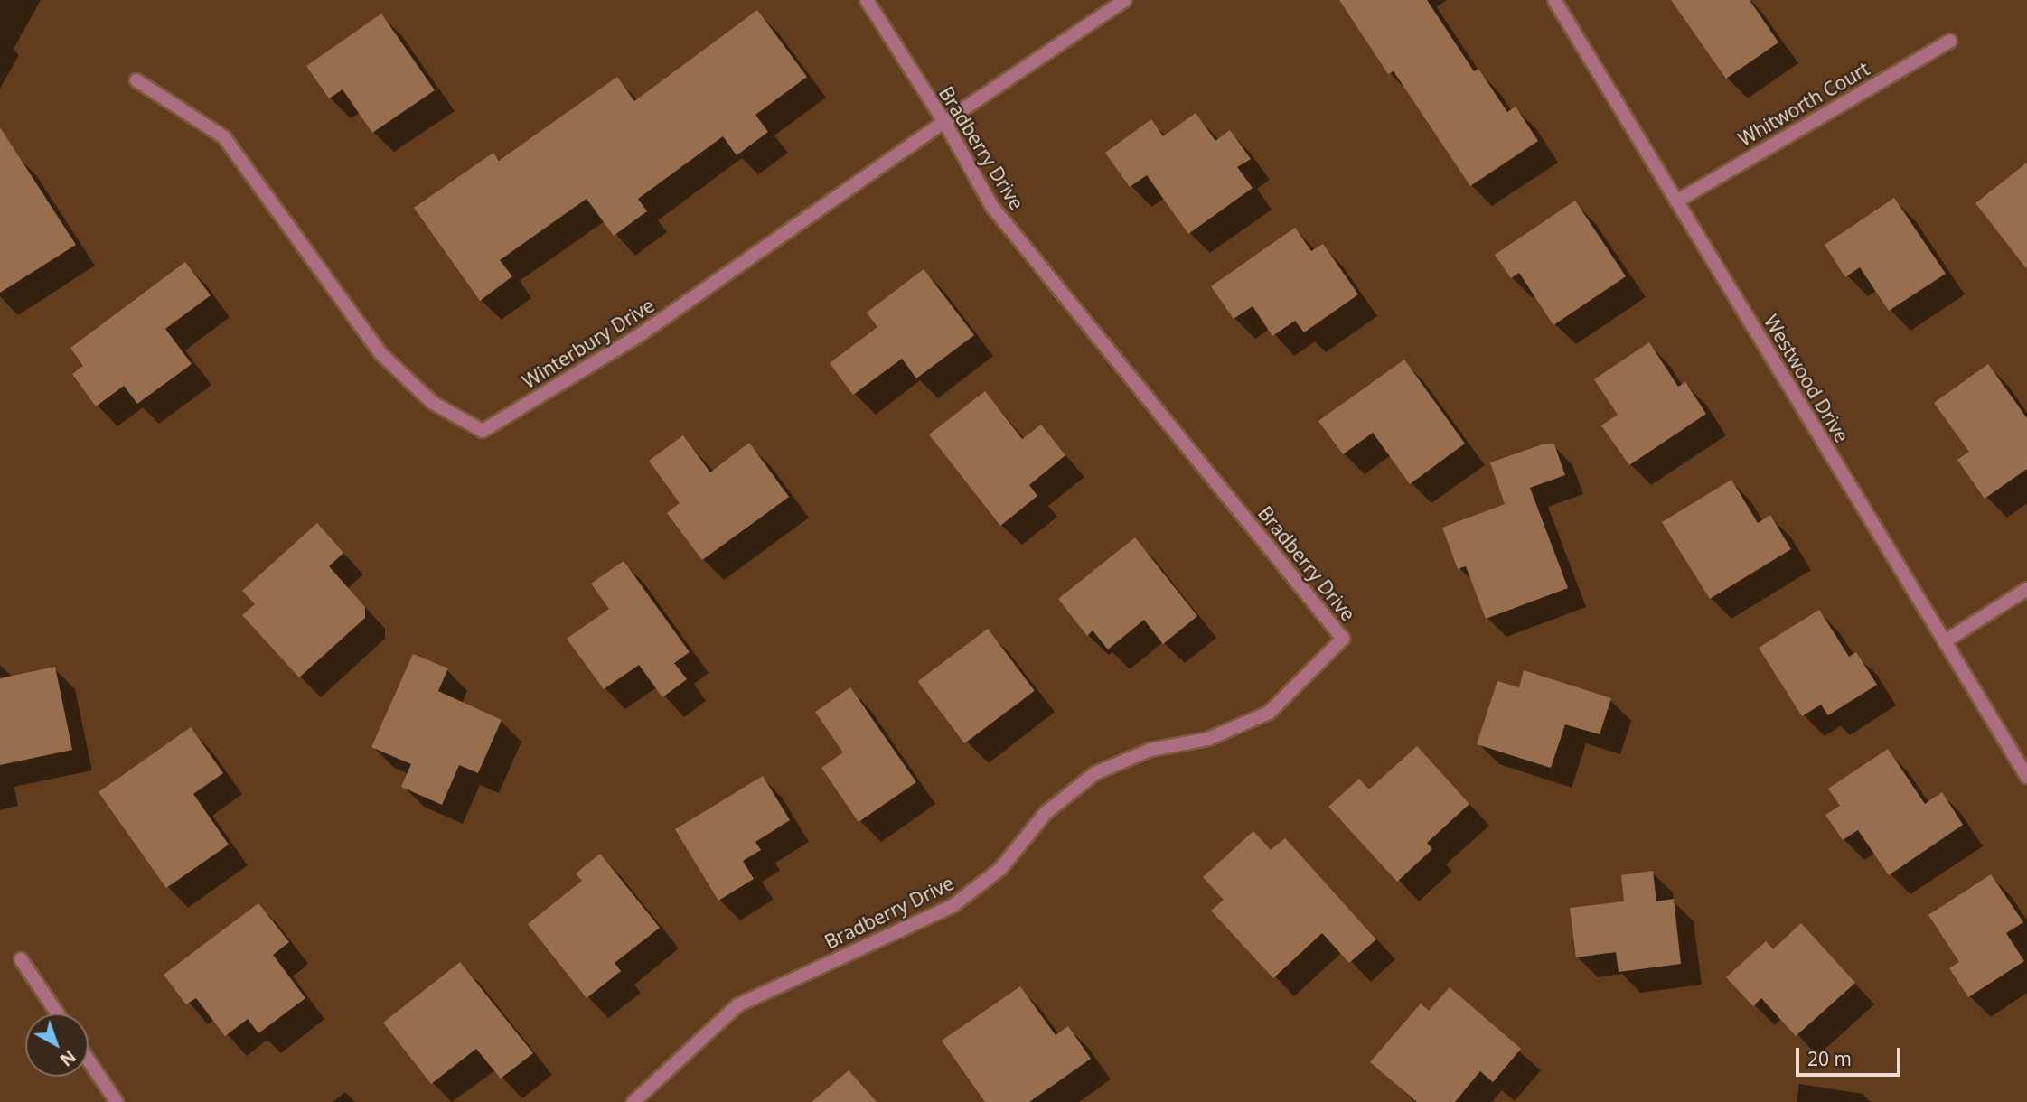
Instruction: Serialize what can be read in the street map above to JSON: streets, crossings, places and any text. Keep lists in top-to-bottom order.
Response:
{
  "streets": {
    "street": [
      "Whitworth Court",
      "Bradberry Drive",
      "Winterbury Drive",
      "Westwood Drive"
    ]
  },
  "crossings": [
    ["Whitworth Court", "Westwood Drive"],
    ["Bradberry Drive", "Winterbury Drive"]
  ],
  "scale_bar": "20 m",
  "north": "bottom right"
}
